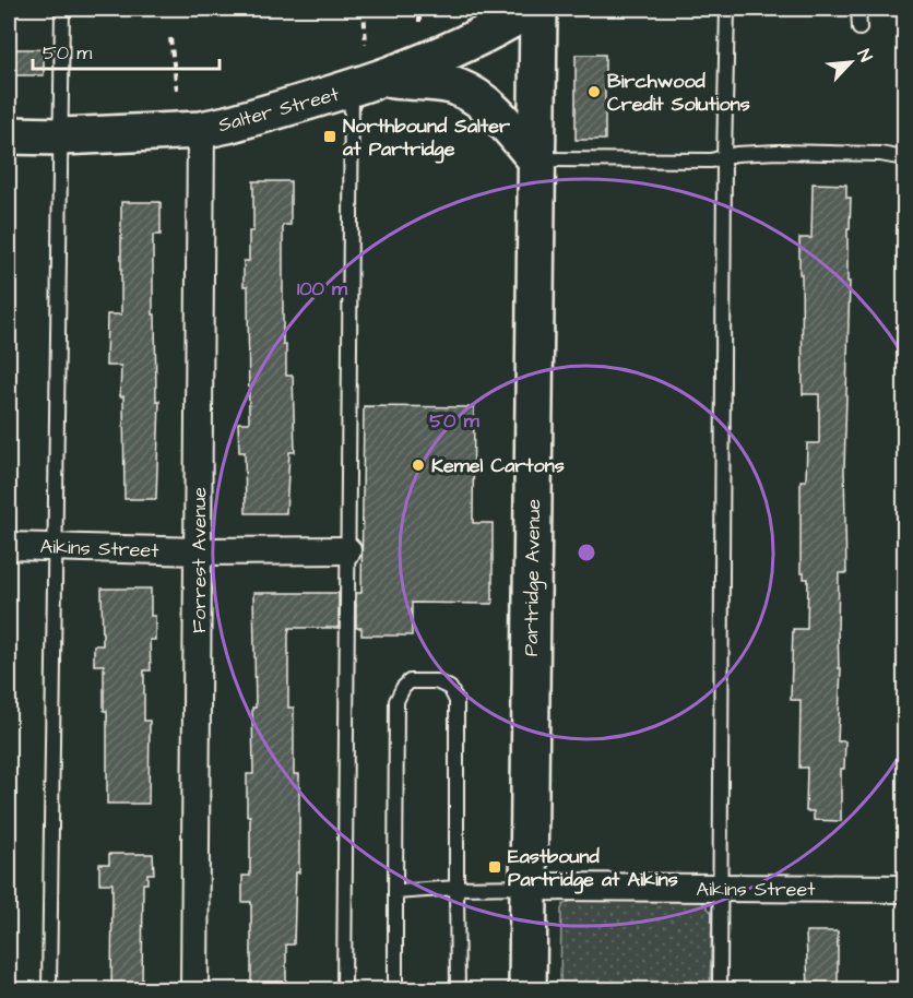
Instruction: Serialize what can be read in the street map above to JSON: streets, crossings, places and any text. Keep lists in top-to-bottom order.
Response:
{
  "streets": {
    "main road": ["Salter Street", "Partridge Avenue"],
    "street": ["Aikins Street", "Forrest Avenue"]
  },
  "crossings": [
    ["Salter Street", "Forrest Avenue"],
    ["Aikins Street", "Forrest Avenue"],
    ["Aikins Street", "Partridge Avenue"]
  ],
  "places": {
    "other": ["Birchwood Credit Solutions", "Kemel Cartons"],
    "transit": ["Northbound Salter at Partridge", "Eastbound Partridge at Aikins"]
  },
  "scale_bar": "50 m",
  "north": "top right",
  "rings": ["100 m", "50 m"]
}
